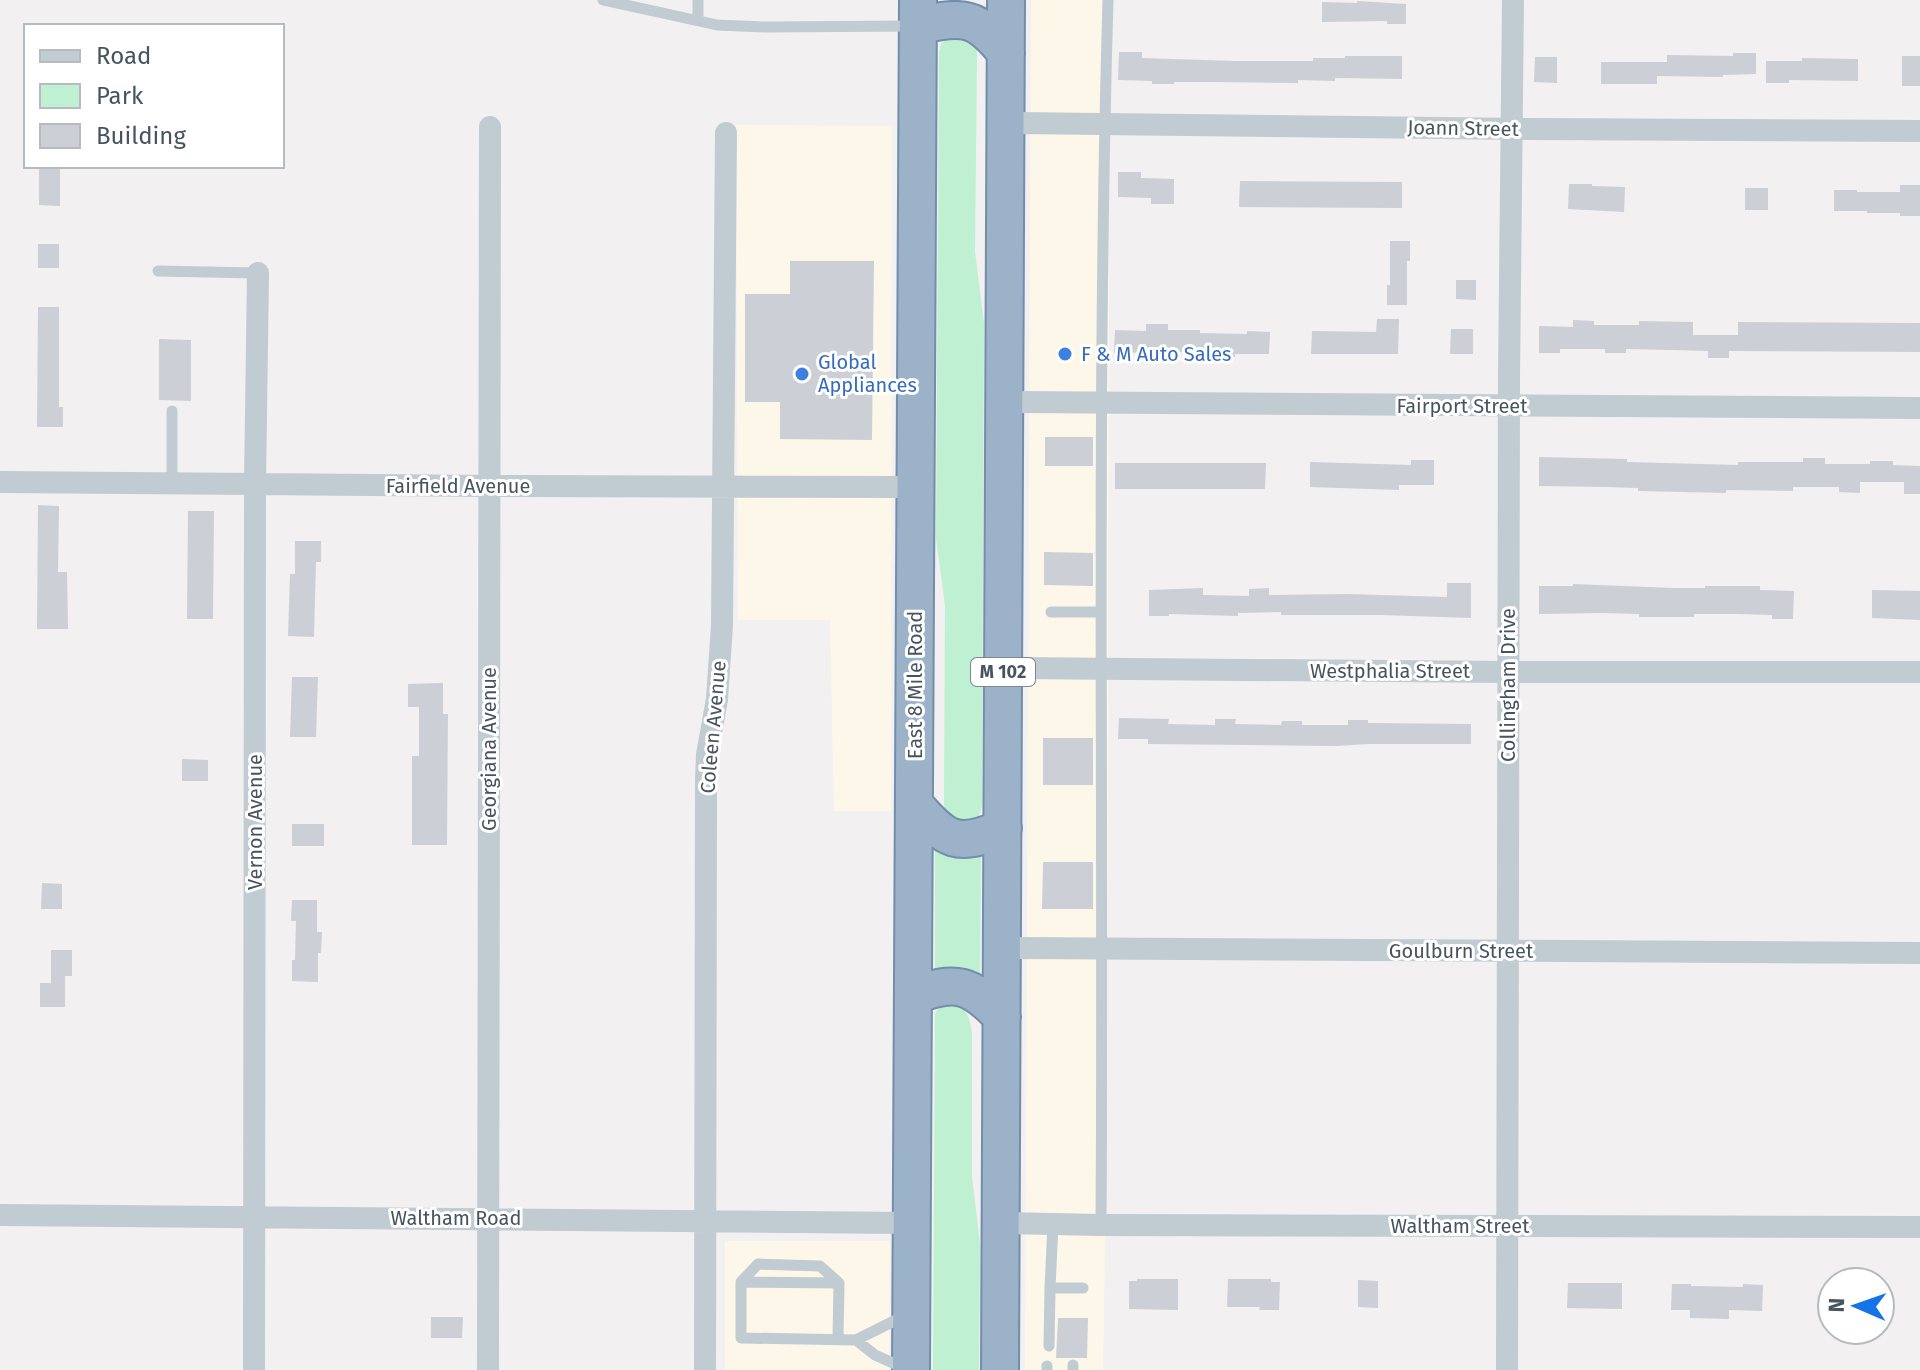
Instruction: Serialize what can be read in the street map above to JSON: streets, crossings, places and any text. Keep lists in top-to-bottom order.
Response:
{
  "streets": {
    "highway": ["M 102", "East 8 Mile Road"],
    "street": [
      "Joann Street",
      "Fairport Street",
      "Fairfield Avenue",
      "Westphalia Street",
      "Collingham Drive",
      "Coleen Avenue",
      "Georgiana Avenue",
      "Vernon Avenue",
      "Goulburn Street",
      "Waltham Road",
      "Waltham Street"
    ]
  },
  "crossings": [
    ["Joann Street", "M 102"],
    ["Joann Street", "Collingham Drive"],
    ["Fairport Street", "M 102"],
    ["Fairport Street", "Collingham Drive"],
    ["Fairfield Avenue", "East 8 Mile Road"],
    ["Fairfield Avenue", "Coleen Avenue"],
    ["Fairfield Avenue", "Georgiana Avenue"],
    ["Fairfield Avenue", "Vernon Avenue"],
    ["Westphalia Street", "M 102"],
    ["Westphalia Street", "Collingham Drive"],
    ["M 102", "Goulburn Street"],
    ["M 102", "Waltham Street"],
    ["East 8 Mile Road", "Waltham Road"],
    ["Collingham Drive", "Goulburn Street"],
    ["Collingham Drive", "Waltham Street"],
    ["Coleen Avenue", "Waltham Road"],
    ["Georgiana Avenue", "Waltham Road"],
    ["Vernon Avenue", "Waltham Road"]
  ],
  "places": ["F & M Auto Sales", "Global Appliances"],
  "legend": ["Road", "Park", "Building"],
  "north": "left"
}
